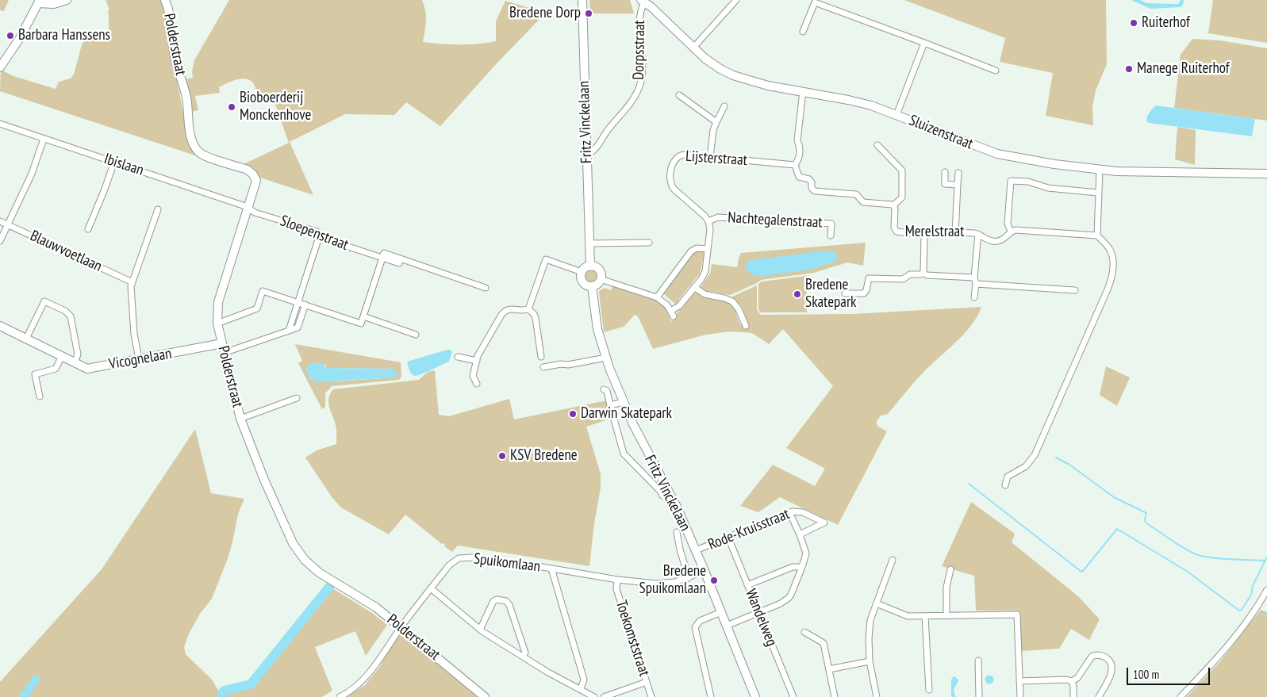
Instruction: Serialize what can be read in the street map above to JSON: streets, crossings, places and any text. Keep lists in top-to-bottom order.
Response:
{
  "streets": {
    "street": [
      "Polderstraat",
      "Dorpsstraat",
      "Fritz Vinckelaan",
      "Sluizenstraat",
      "Lijsterstraat",
      "Ibislaan",
      "Nachtegalenstraat",
      "Merelstraat",
      "Sloepenstraat",
      "Blauwvoetlaan",
      "Vicognelaan",
      "Rode-Kruisstraat",
      "Spuikomlaan",
      "Wandelweg",
      "Toekomststraat"
    ]
  },
  "crossings": [
    ["Polderstraat", "Ibislaan"],
    ["Polderstraat", "Sloepenstraat"],
    ["Polderstraat", "Vicognelaan"],
    ["Polderstraat", "Spuikomlaan"],
    ["Dorpsstraat", "Fritz Vinckelaan"],
    ["Dorpsstraat", "Sluizenstraat"],
    ["Fritz Vinckelaan", "Rode-Kruisstraat"],
    ["Fritz Vinckelaan", "Spuikomlaan"],
    ["Lijsterstraat", "Nachtegalenstraat"],
    ["Lijsterstraat", "Merelstraat"],
    ["Ibislaan", "Sloepenstraat"],
    ["Rode-Kruisstraat", "Wandelweg"],
    ["Spuikomlaan", "Toekomststraat"]
  ],
  "places": [
    "Bredene Dorp",
    "Ruiterhof",
    "Barbara Hanssens",
    "Manege Ruiterhof",
    "Bioboerderij Monckenhove",
    "Bredene Skatepark",
    "Darwin Skatepark",
    "KSV Bredene",
    "Bredene Spuikomlaan"
  ],
  "scale_bar": "100 m"
}
